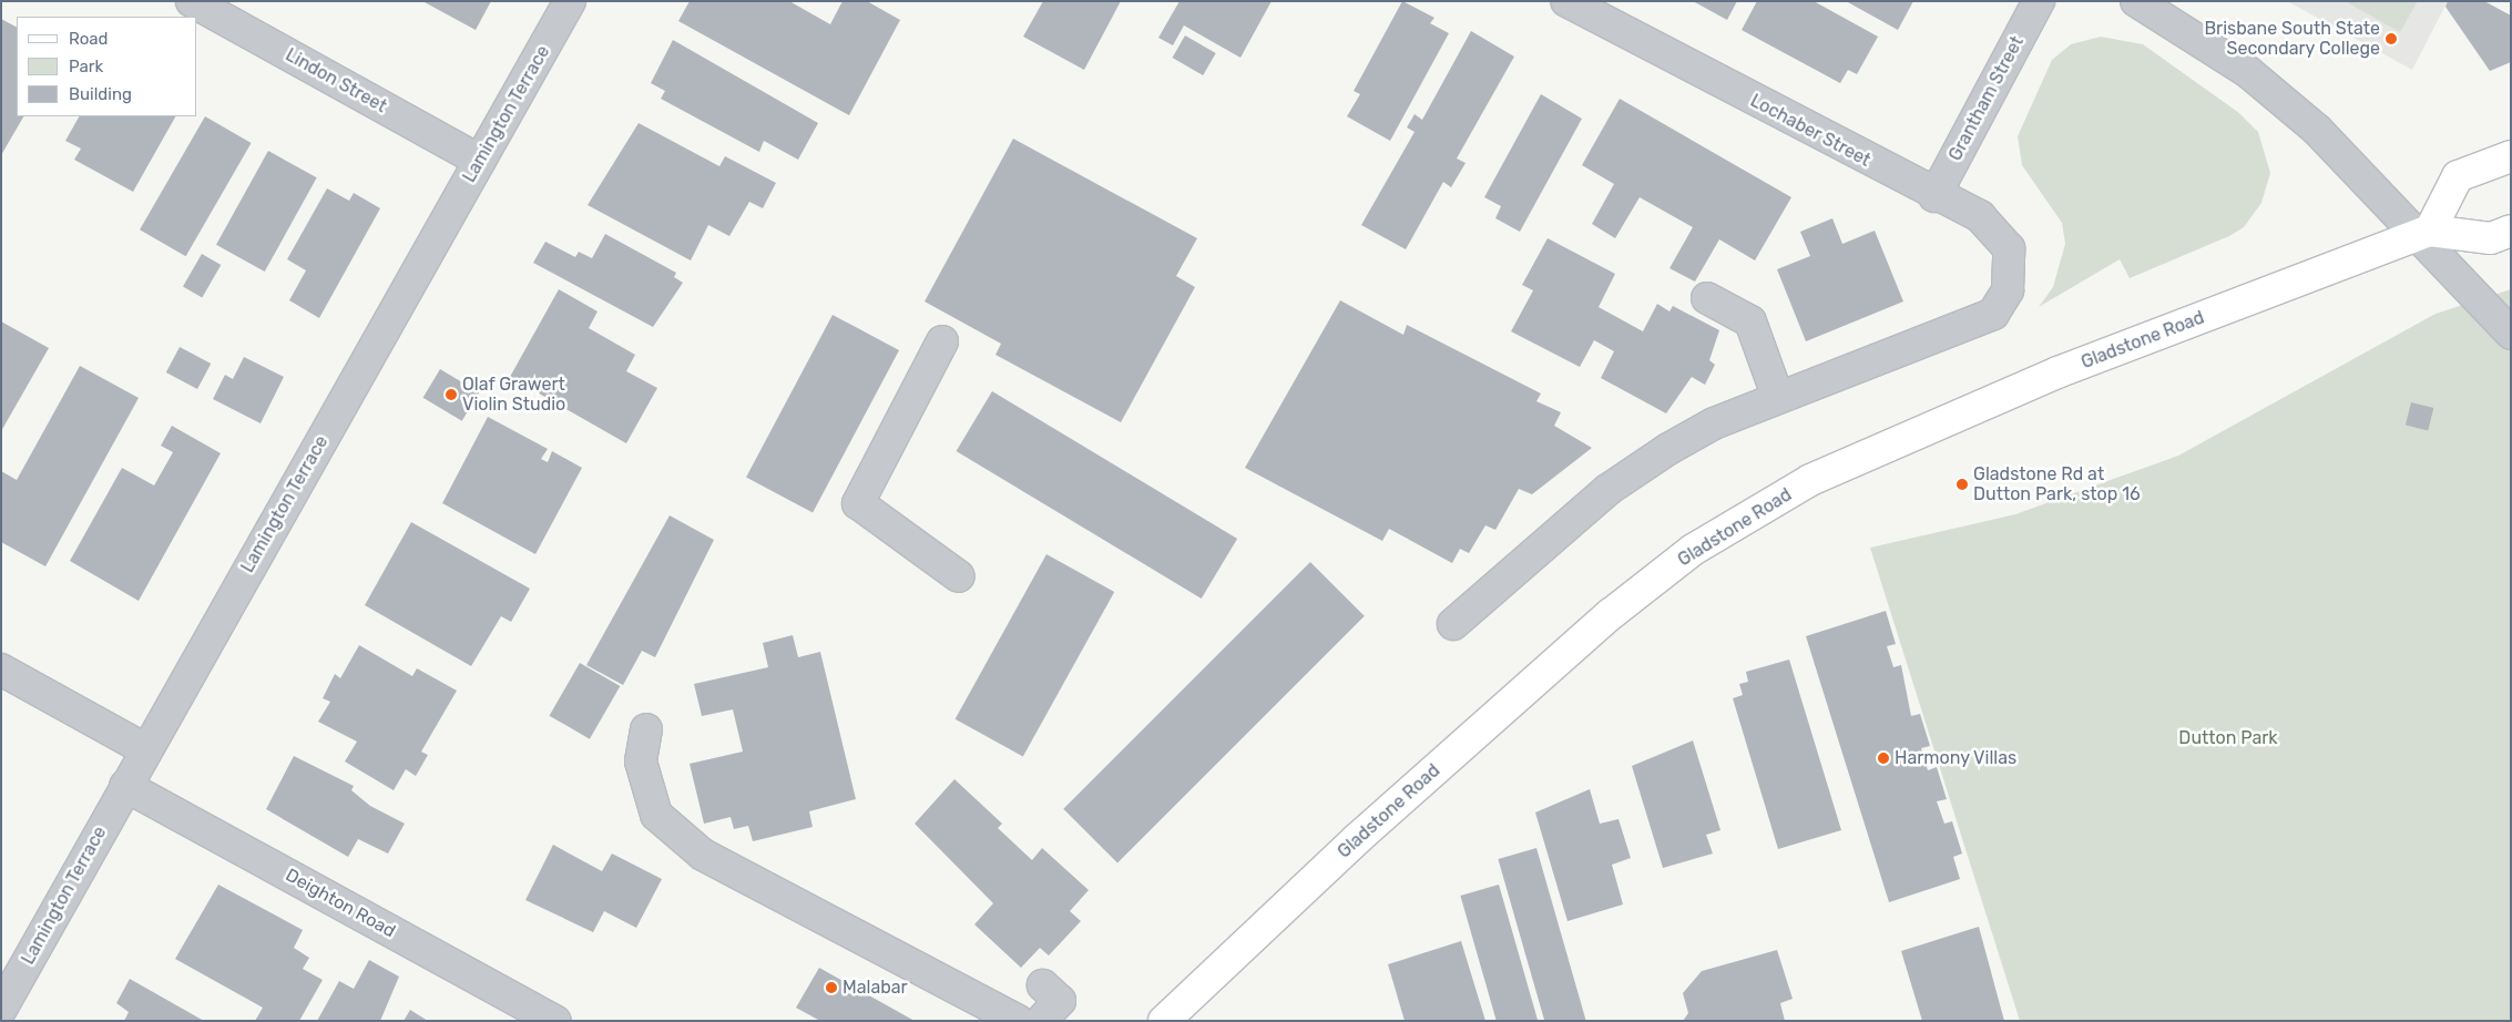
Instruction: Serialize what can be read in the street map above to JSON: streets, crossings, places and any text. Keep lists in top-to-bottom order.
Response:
{
  "streets": {
    "main road": ["Gladstone Road"],
    "street": [
      "Lindon Street",
      "Grantham Street",
      "Lamington Terrace",
      "Lochaber Street",
      "Deighton Road"
    ]
  },
  "crossings": [
    ["Lindon Street", "Lamington Terrace"],
    ["Grantham Street", "Lochaber Street"],
    ["Lamington Terrace", "Deighton Road"]
  ],
  "parks": ["Dutton Park"],
  "places": [
    "Brisbane South State Secondary College",
    "Olaf Grawert Violin Studio",
    "Gladstone Rd at Dutton Park, stop 16",
    "Harmony Villas",
    "Malabar"
  ],
  "legend": ["Road", "Park", "Building"]
}
